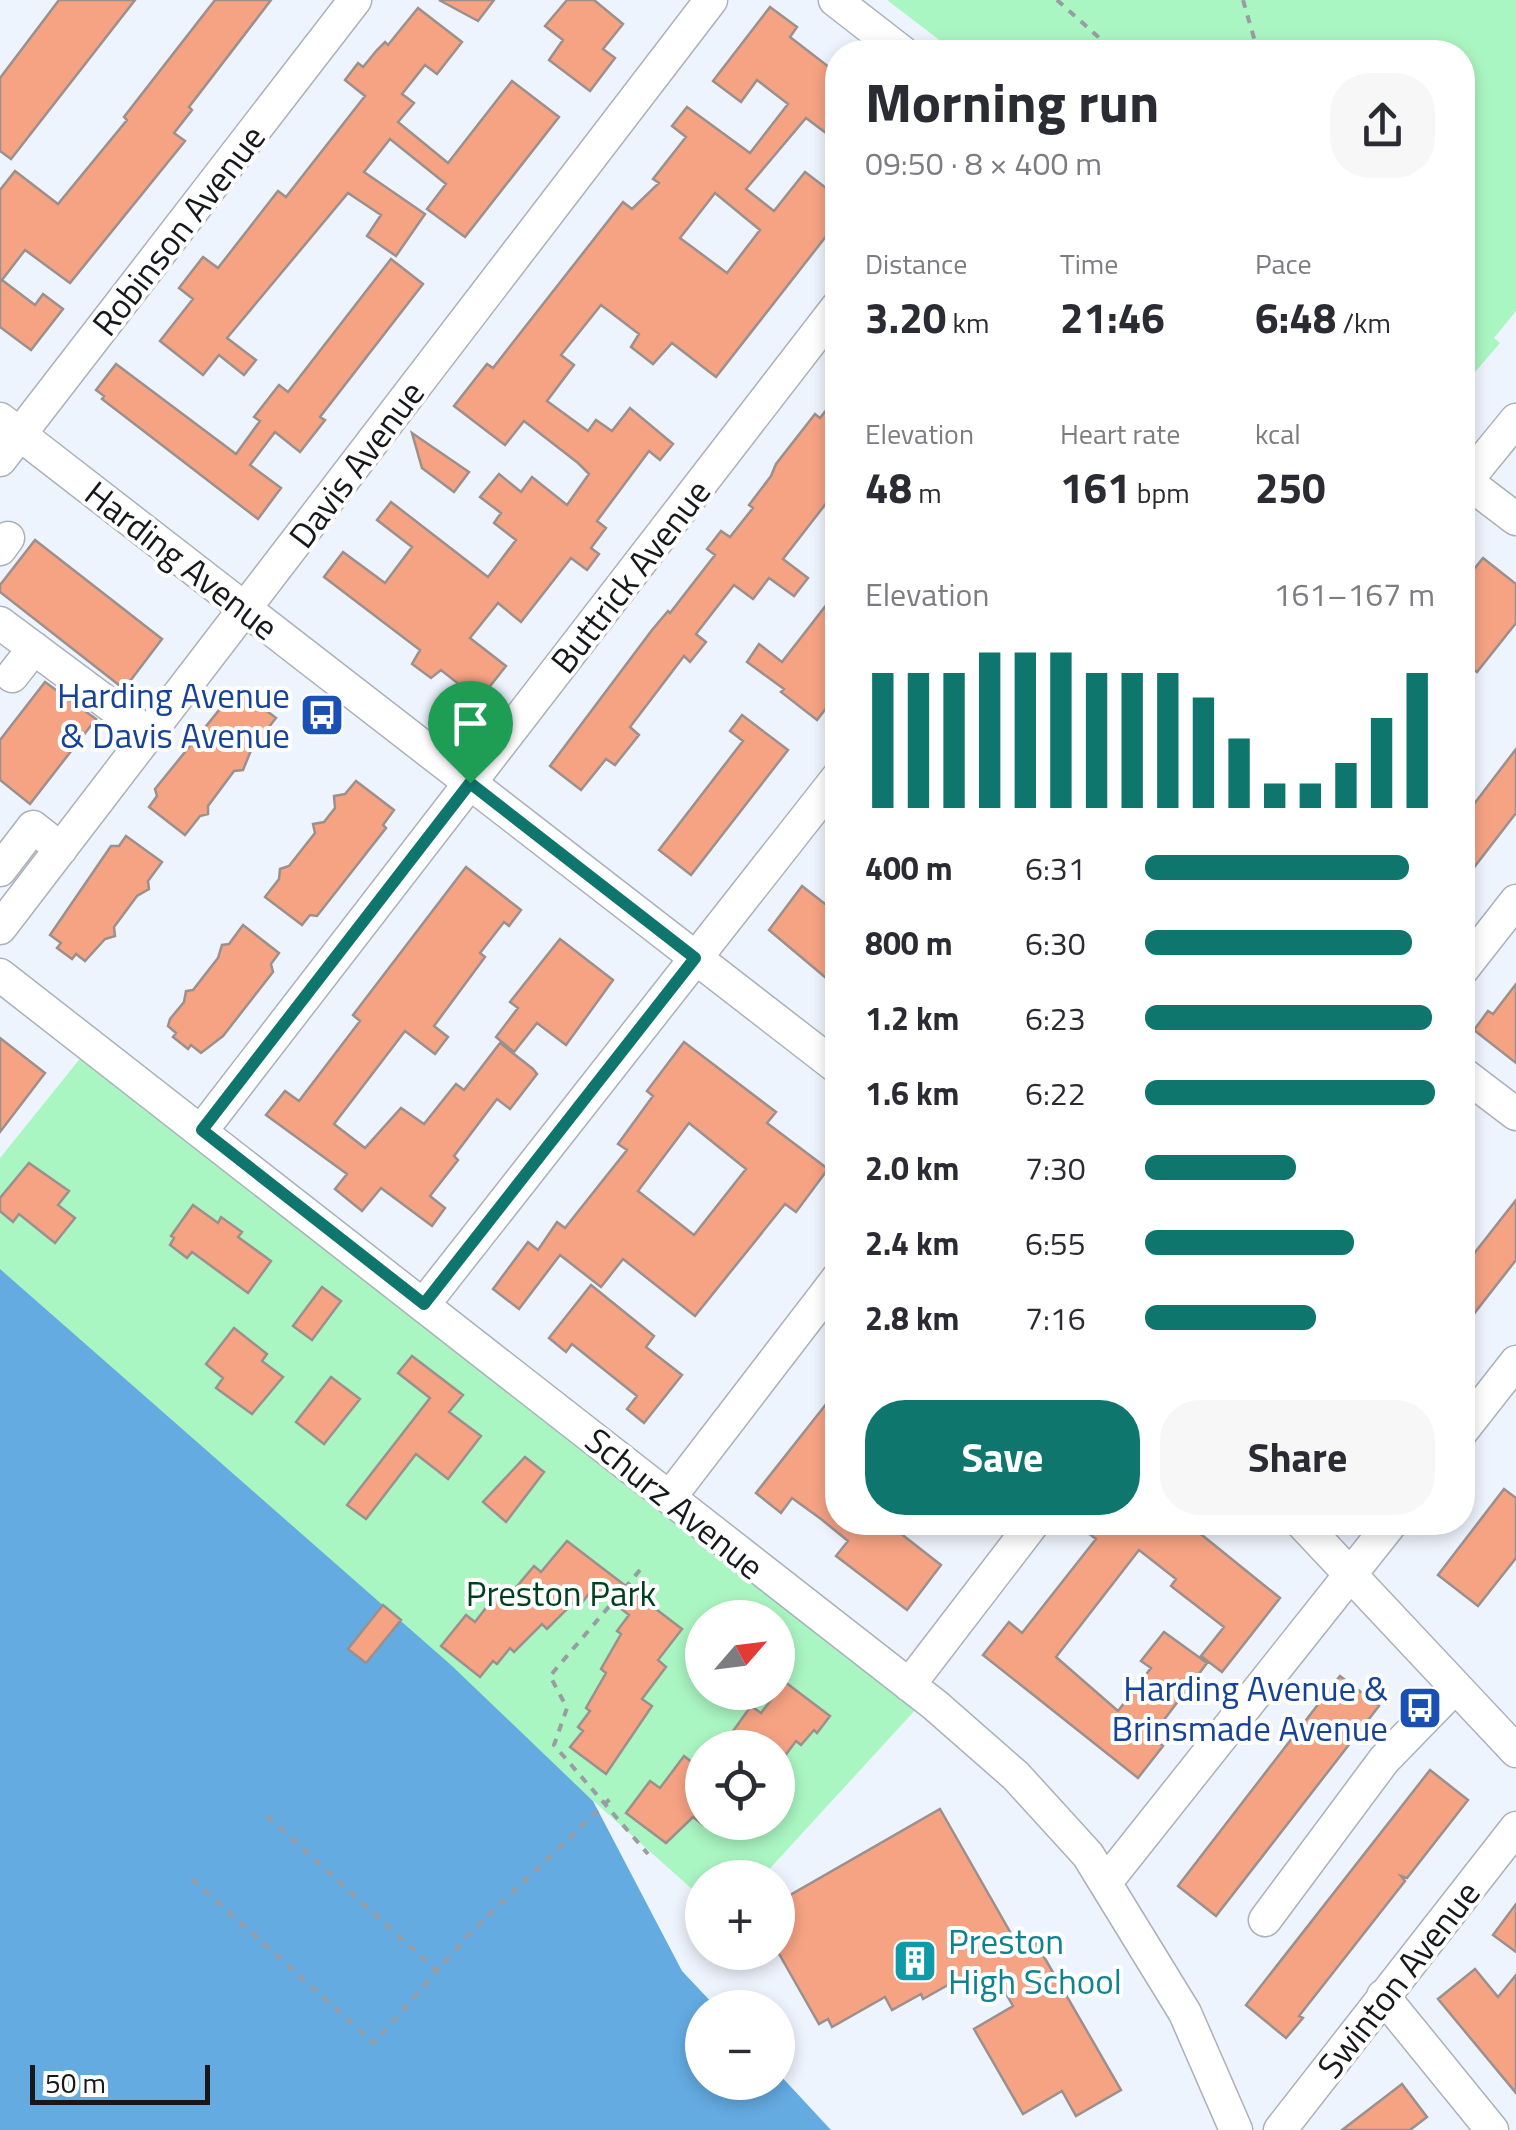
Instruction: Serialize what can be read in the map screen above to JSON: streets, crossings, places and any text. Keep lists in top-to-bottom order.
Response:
{
  "streets": {
    "street": [
      "Robinson Avenue",
      "Davis Avenue",
      "Harding Avenue",
      "Buttrick Avenue",
      "Schurz Avenue",
      "Swinton Avenue"
    ]
  },
  "crossings": [
    ["Robinson Avenue", "Harding Avenue"],
    ["Davis Avenue", "Harding Avenue"],
    ["Harding Avenue", "Buttrick Avenue"],
    ["Buttrick Avenue", "Schurz Avenue"]
  ],
  "parks": ["Preston Park"],
  "places": {
    "bus stop": ["Harding Avenue & Davis Avenue", "Harding Avenue & Brinsmade Avenue"],
    "building": ["Preston High School"]
  },
  "scale_bar": "50 m",
  "north": "top right",
  "page": {
    "heading": ["Morning run", "09:50 · 8 × 400 m"],
    "stats": [
      ["Distance", "3.20 km"],
      ["Time", "21:46"],
      ["Pace", "6:48 /km"],
      ["Elevation", "48 m"],
      ["Heart rate", "161 bpm"],
      ["kcal", "250"]
    ],
    "chart": ["Elevation", "161–167 m"],
    "list": [
      {
        "name": "400 m",
        "note": "6:31"
      },
      {
        "name": "800 m",
        "note": "6:30"
      },
      {
        "name": "1.2 km",
        "note": "6:23"
      },
      {
        "name": "1.6 km",
        "note": "6:22"
      },
      {
        "name": "2.0 km",
        "note": "7:30"
      },
      {
        "name": "2.4 km",
        "note": "6:55"
      },
      {
        "name": "2.8 km",
        "note": "7:16"
      }
    ],
    "buttons": ["Save", "Share"],
    "map_buttons": ["+", "−"],
    "scale": "50 m"
  }
}
